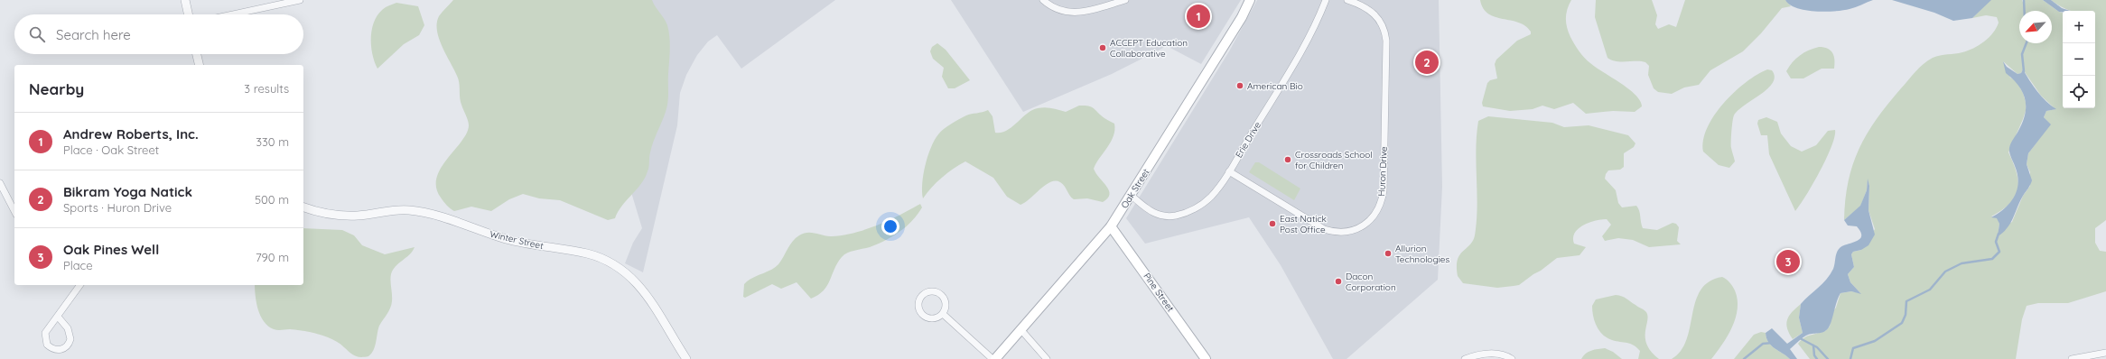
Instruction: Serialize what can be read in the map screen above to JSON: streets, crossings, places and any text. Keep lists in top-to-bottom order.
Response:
{
  "streets": {
    "main road": ["Oak Street", "Pine Street"],
    "street": ["Erie Drive", "Huron Drive", "Winter Street"]
  },
  "crossings": [
    ["Erie Drive", "Huron Drive"],
    ["Erie Drive", "Oak Street"],
    ["Oak Street", "Pine Street"]
  ],
  "places": [
    "ACCEPT Education Collaborative",
    "American Bio",
    "Crossroads School for Children",
    "East Natick Post Office",
    "Allurion Technologies",
    "Dacon Corporation"
  ],
  "north": "bottom left",
  "page": {
    "pins": ["1", "2", "3"],
    "map_buttons": ["+", "−"],
    "search": "Search here",
    "heading": ["Nearby", "3 results"],
    "list": [
      {
        "mark": "1",
        "name": "Andrew Roberts, Inc.",
        "note": "Place · Oak Street",
        "value": "330 m"
      },
      {
        "mark": "2",
        "name": "Bikram Yoga Natick",
        "note": "Sports · Huron Drive",
        "value": "500 m"
      },
      {
        "mark": "3",
        "name": "Oak Pines Well",
        "note": "Place",
        "value": "790 m"
      }
    ]
  }
}
